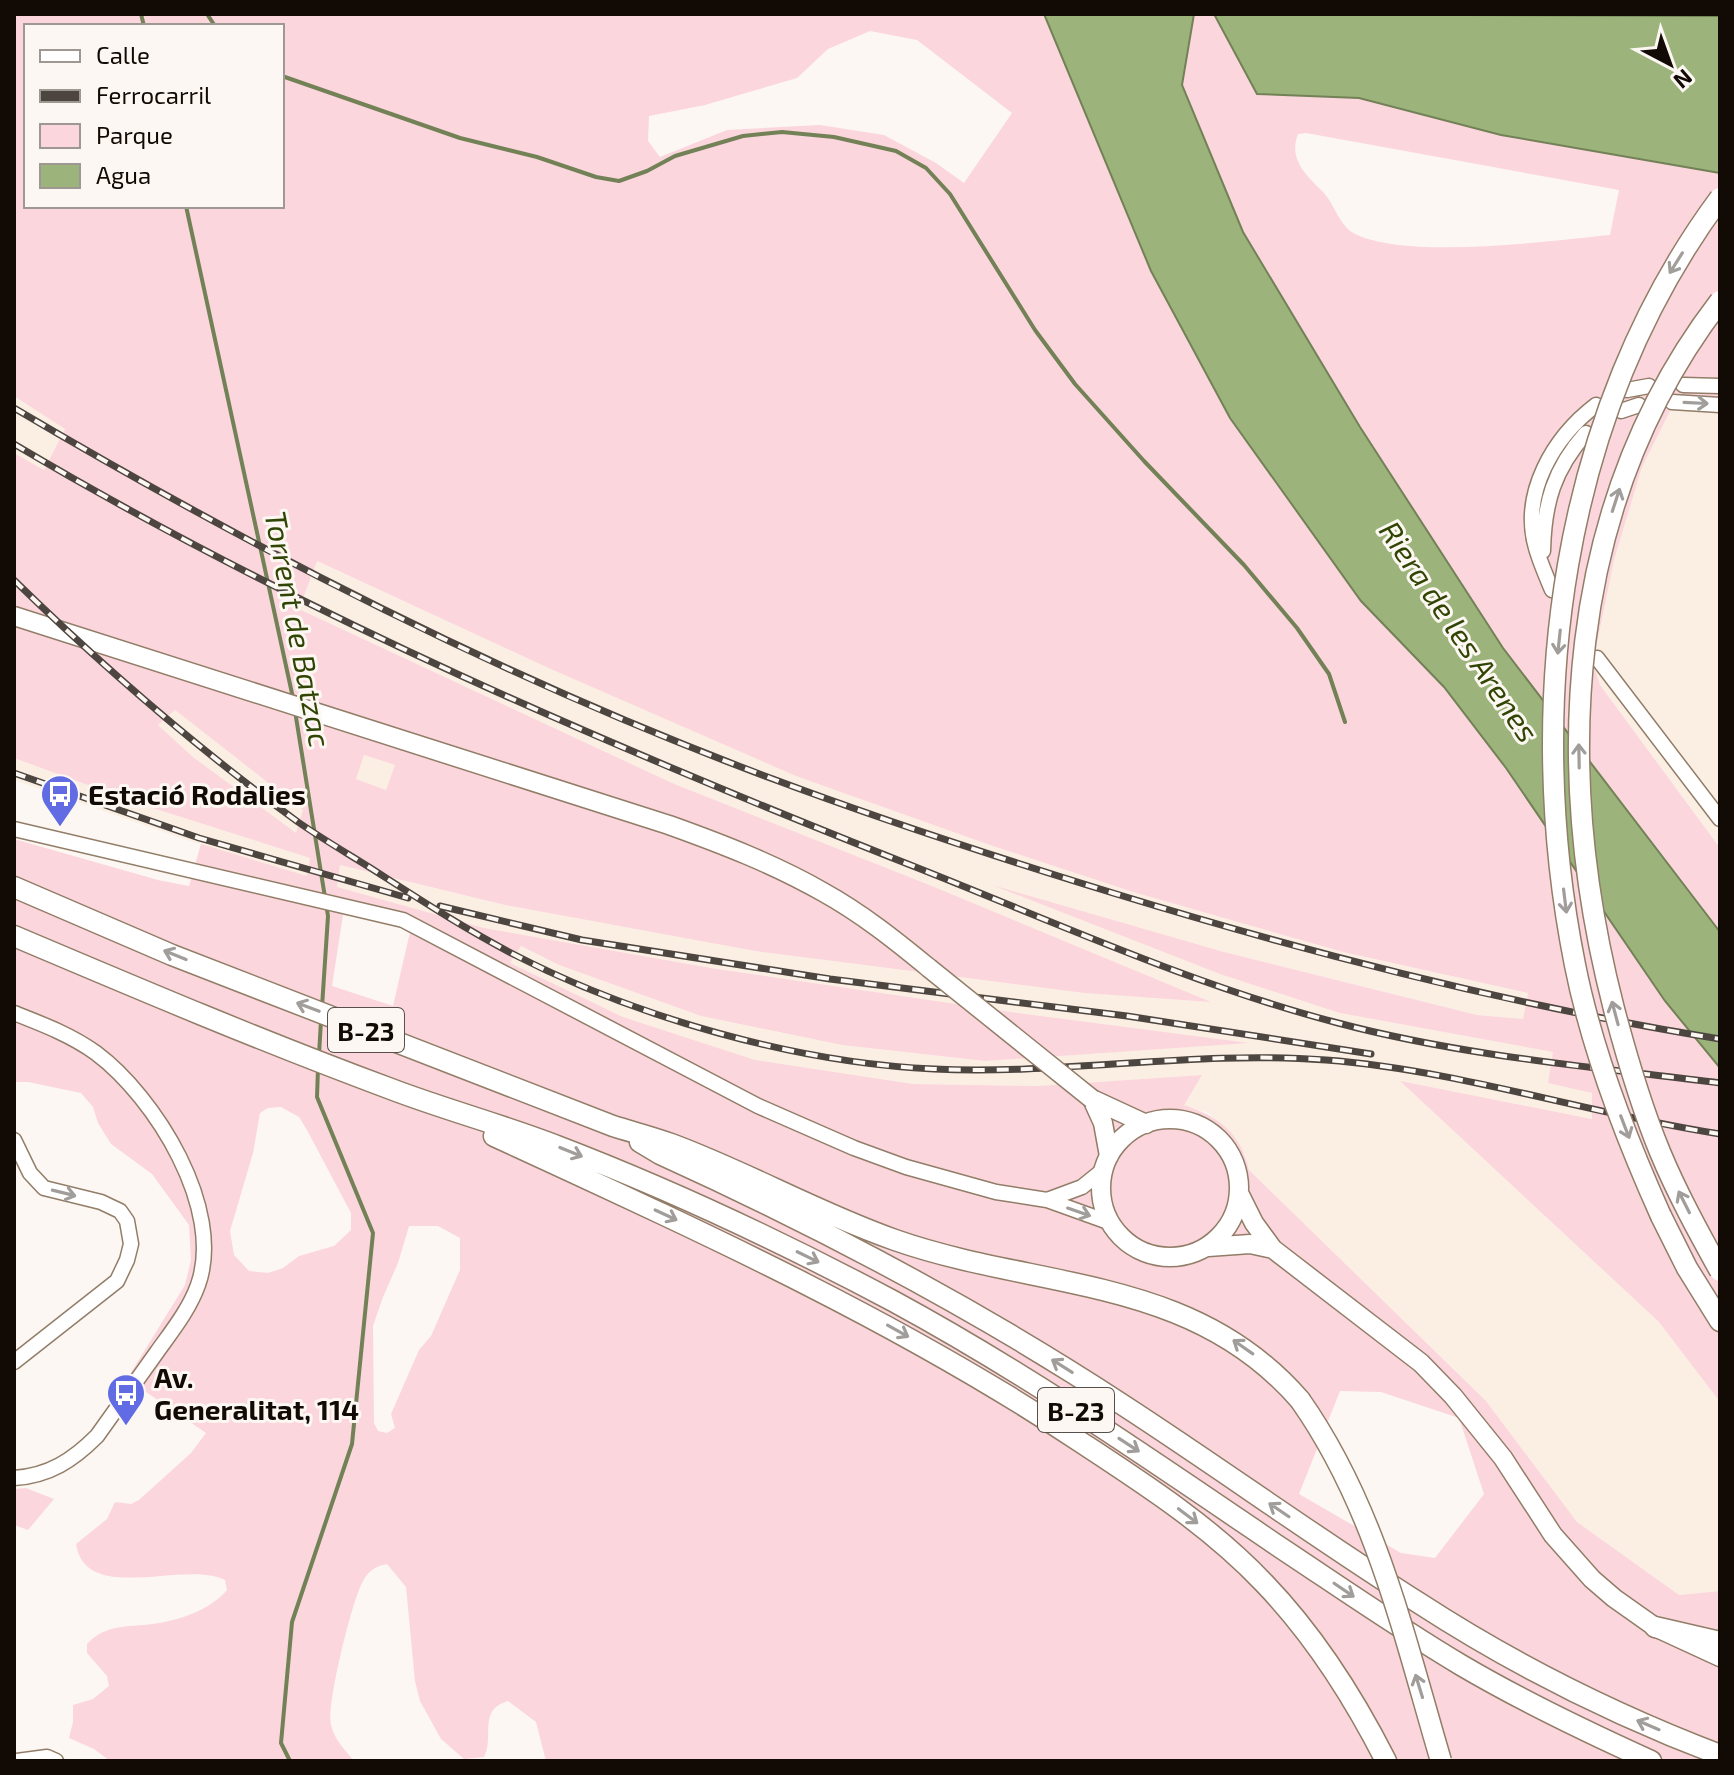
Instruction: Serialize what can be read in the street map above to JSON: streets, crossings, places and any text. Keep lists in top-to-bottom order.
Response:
{
  "streets": {
    "highway": ["B-23"]
  },
  "water": ["Torrent de Batzac", "Riera de les Arenes"],
  "places": {
    "bus stop": ["Estació Rodalies", "Av. Generalitat, 114"]
  },
  "legend": [
    "Calle",
    "Ferrocarril",
    "Parque",
    "Agua"
  ],
  "north": "bottom right"
}
